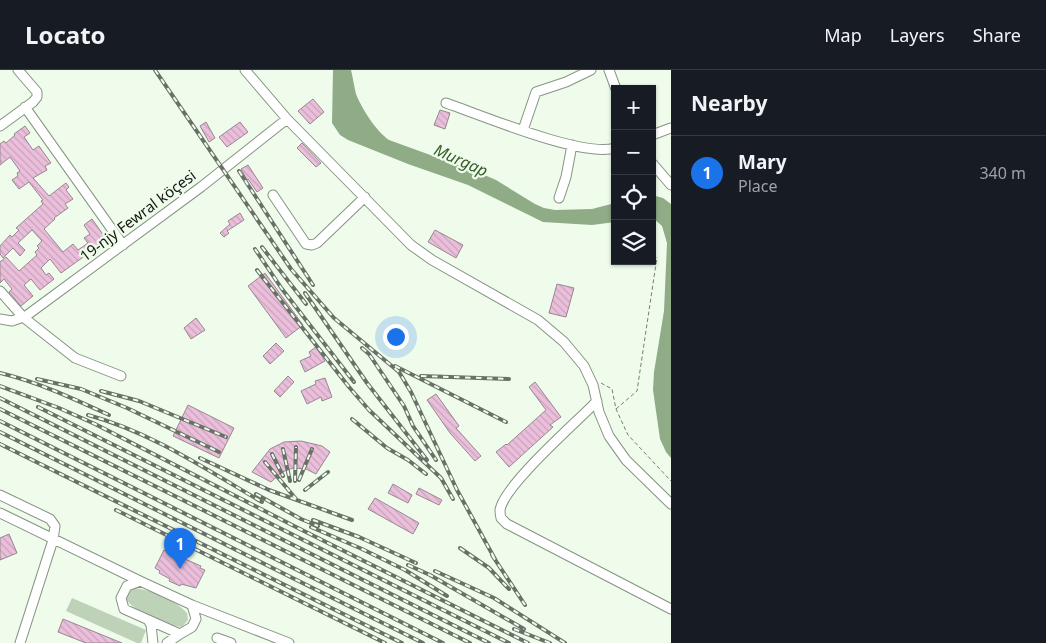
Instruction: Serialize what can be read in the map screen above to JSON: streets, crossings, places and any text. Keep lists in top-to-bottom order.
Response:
{
  "streets": {
    "street": ["19-njy Fewral köçesi"]
  },
  "water": ["Murgap"],
  "page": {
    "header": "Locato",
    "nav": ["Map", "Layers", "Share"],
    "heading": "Nearby",
    "map_buttons": ["+", "−"],
    "list": [
      {
        "mark": "1",
        "name": "Mary",
        "note": "Place",
        "value": "340 m"
      }
    ],
    "pins": "1"
  }
}
